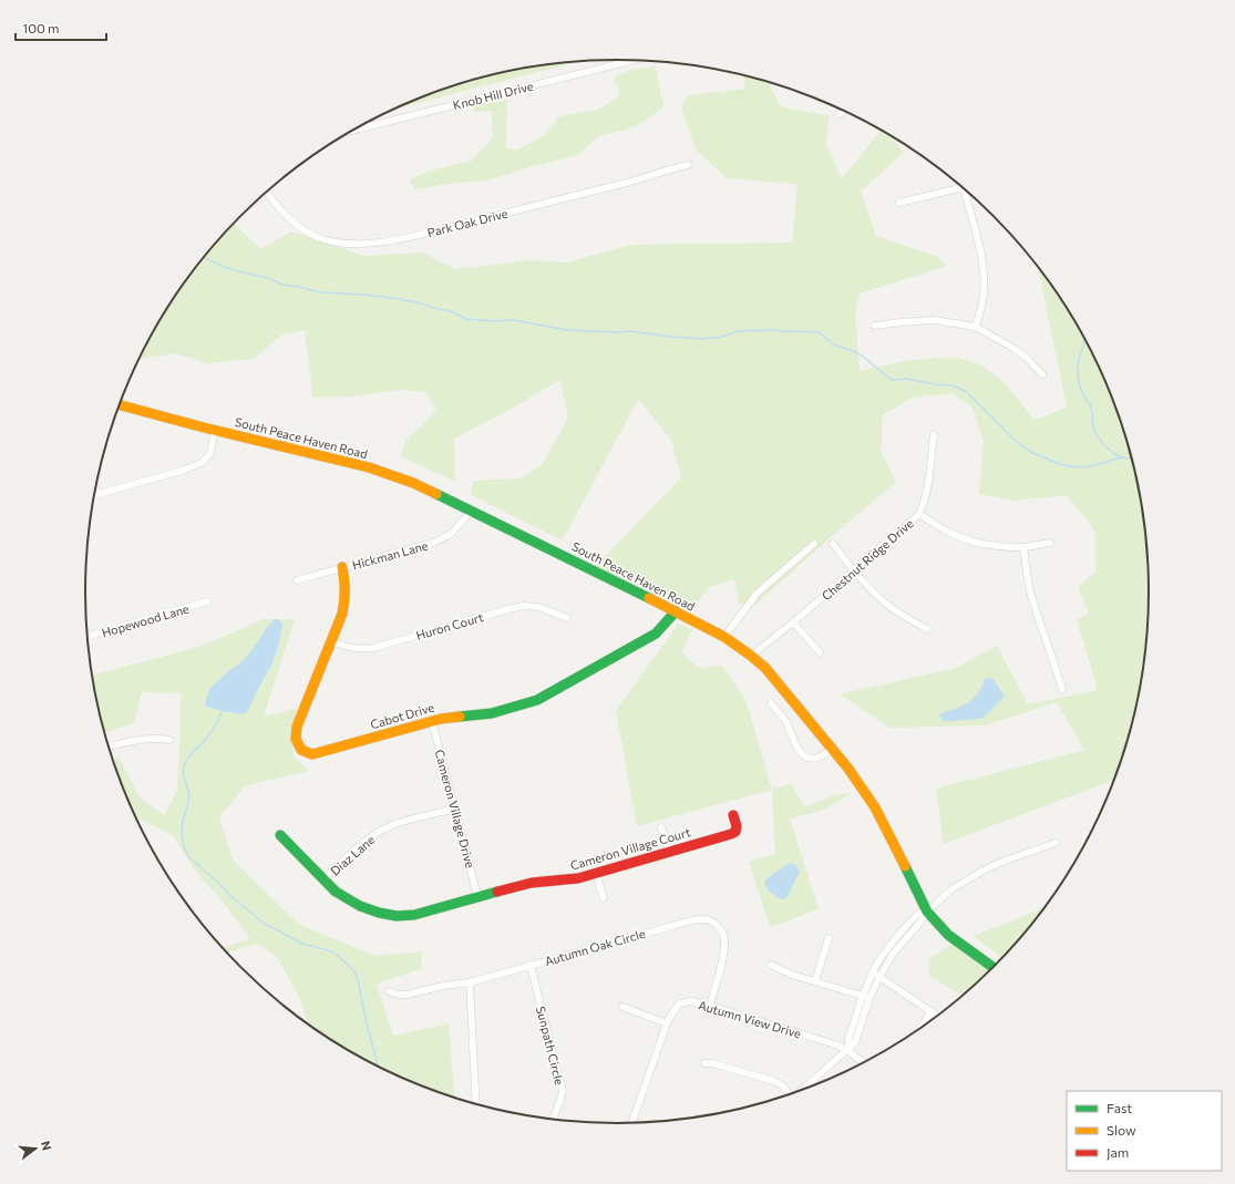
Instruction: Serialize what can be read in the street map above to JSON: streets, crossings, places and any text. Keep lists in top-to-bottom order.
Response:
{
  "streets": {
    "street": [
      "Knob Hill Drive",
      "Park Oak Drive",
      "South Peace Haven Road",
      "Hickman Lane",
      "Chestnut Ridge Drive",
      "Hopewood Lane",
      "Huron Court",
      "Cabot Drive",
      "Cameron Village Drive",
      "Cameron Village Court",
      "Diaz Lane",
      "Autumn Oak Circle",
      "Autumn View Drive",
      "Sunpath Circle"
    ]
  },
  "crossings": [
    ["South Peace Haven Road", "Hickman Lane"],
    ["South Peace Haven Road", "Chestnut Ridge Drive"],
    ["South Peace Haven Road", "Cabot Drive"],
    ["Hickman Lane", "Cabot Drive"],
    ["Huron Court", "Cabot Drive"],
    ["Cabot Drive", "Cameron Village Drive"],
    ["Cameron Village Drive", "Cameron Village Court"],
    ["Cameron Village Drive", "Diaz Lane"],
    ["Cameron Village Court", "Diaz Lane"],
    ["Autumn Oak Circle", "Autumn View Drive"],
    ["Autumn Oak Circle", "Sunpath Circle"]
  ],
  "legend": ["Fast", "Slow", "Jam"],
  "scale_bar": "100 m",
  "north": "right"
}
